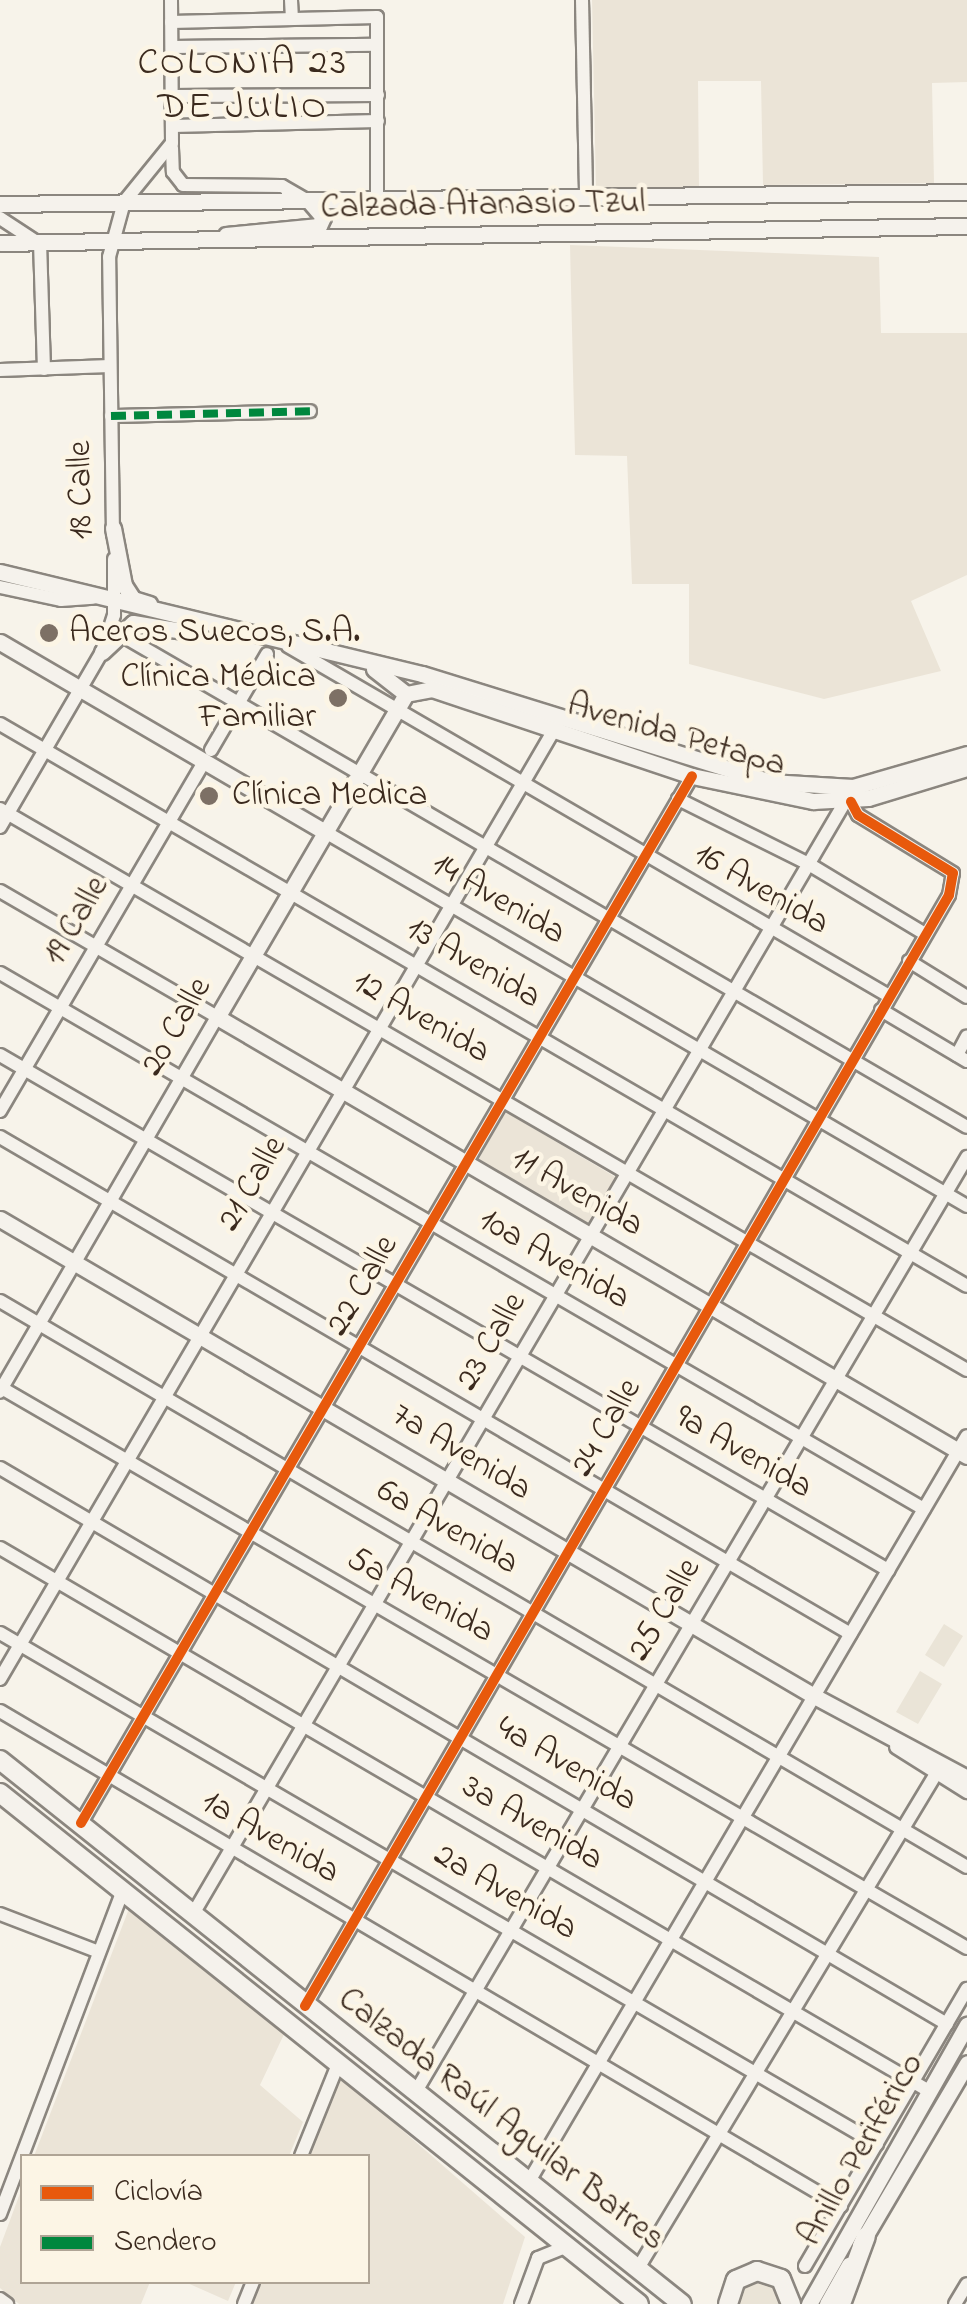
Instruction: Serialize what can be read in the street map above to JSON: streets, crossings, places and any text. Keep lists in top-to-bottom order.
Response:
{
  "streets": {
    "highway": ["Calzada Raúl Aguilar Batres"],
    "main road": [
      "Calzada Atanasio Tzul",
      "Avenida Petapa",
      "14 Avenida",
      "20 Calle",
      "11 Avenida",
      "7a Avenida",
      "Anillo Periférico"
    ],
    "street": [
      "18 Calle",
      "16 Avenida",
      "19 Calle",
      "13 Avenida",
      "12 Avenida",
      "21 Calle",
      "10a Avenida",
      "22 Calle",
      "23 Calle",
      "24 Calle",
      "9a Avenida",
      "6a Avenida",
      "5a Avenida",
      "25 Calle",
      "4a Avenida",
      "3a Avenida",
      "1a Avenida",
      "2a Avenida"
    ]
  },
  "crossings": [
    ["Calzada Atanasio Tzul", "18 Calle"],
    ["18 Calle", "Avenida Petapa"],
    ["18 Calle", "14 Avenida"],
    ["18 Calle", "13 Avenida"],
    ["18 Calle", "12 Avenida"],
    ["Avenida Petapa", "16 Avenida"],
    ["Avenida Petapa", "19 Calle"],
    ["Avenida Petapa", "20 Calle"],
    ["Avenida Petapa", "21 Calle"],
    ["Avenida Petapa", "22 Calle"],
    ["Avenida Petapa", "23 Calle"],
    ["Avenida Petapa", "24 Calle"],
    ["16 Avenida", "20 Calle"],
    ["16 Avenida", "21 Calle"],
    ["16 Avenida", "22 Calle"],
    ["16 Avenida", "23 Calle"],
    ["16 Avenida", "24 Calle"],
    ["14 Avenida", "19 Calle"],
    ["14 Avenida", "20 Calle"],
    ["14 Avenida", "21 Calle"],
    ["14 Avenida", "22 Calle"],
    ["14 Avenida", "23 Calle"],
    ["14 Avenida", "24 Calle"],
    ["14 Avenida", "25 Calle"],
    ["19 Calle", "13 Avenida"],
    ["19 Calle", "12 Avenida"],
    ["19 Calle", "11 Avenida"],
    ["19 Calle", "10a Avenida"],
    ["19 Calle", "9a Avenida"],
    ["13 Avenida", "20 Calle"],
    ["13 Avenida", "21 Calle"],
    ["13 Avenida", "22 Calle"],
    ["13 Avenida", "23 Calle"],
    ["13 Avenida", "24 Calle"],
    ["13 Avenida", "25 Calle"],
    ["12 Avenida", "20 Calle"],
    ["12 Avenida", "21 Calle"],
    ["12 Avenida", "22 Calle"],
    ["12 Avenida", "23 Calle"],
    ["12 Avenida", "24 Calle"],
    ["12 Avenida", "25 Calle"],
    ["20 Calle", "11 Avenida"],
    ["20 Calle", "10a Avenida"],
    ["20 Calle", "7a Avenida"],
    ["20 Calle", "9a Avenida"],
    ["20 Calle", "6a Avenida"],
    ["20 Calle", "5a Avenida"],
    ["21 Calle", "11 Avenida"],
    ["21 Calle", "10a Avenida"],
    ["21 Calle", "7a Avenida"],
    ["21 Calle", "9a Avenida"],
    ["21 Calle", "6a Avenida"],
    ["21 Calle", "5a Avenida"],
    ["21 Calle", "4a Avenida"],
    ["21 Calle", "3a Avenida"],
    ["21 Calle", "2a Avenida"],
    ["11 Avenida", "22 Calle"],
    ["11 Avenida", "23 Calle"],
    ["11 Avenida", "24 Calle"],
    ["11 Avenida", "25 Calle"],
    ["10a Avenida", "22 Calle"],
    ["10a Avenida", "23 Calle"],
    ["10a Avenida", "24 Calle"],
    ["10a Avenida", "25 Calle"],
    ["22 Calle", "7a Avenida"],
    ["22 Calle", "9a Avenida"],
    ["22 Calle", "6a Avenida"],
    ["22 Calle", "5a Avenida"],
    ["22 Calle", "4a Avenida"],
    ["22 Calle", "3a Avenida"],
    ["22 Calle", "1a Avenida"],
    ["22 Calle", "2a Avenida"],
    ["22 Calle", "Calzada Raúl Aguilar Batres"],
    ["23 Calle", "24 Calle"],
    ["23 Calle", "7a Avenida"],
    ["23 Calle", "9a Avenida"],
    ["23 Calle", "6a Avenida"],
    ["23 Calle", "5a Avenida"],
    ["23 Calle", "4a Avenida"],
    ["23 Calle", "3a Avenida"],
    ["23 Calle", "1a Avenida"],
    ["23 Calle", "2a Avenida"],
    ["23 Calle", "Calzada Raúl Aguilar Batres"],
    ["24 Calle", "7a Avenida"],
    ["24 Calle", "9a Avenida"],
    ["24 Calle", "6a Avenida"],
    ["24 Calle", "5a Avenida"],
    ["24 Calle", "4a Avenida"],
    ["24 Calle", "3a Avenida"],
    ["24 Calle", "1a Avenida"],
    ["24 Calle", "2a Avenida"],
    ["24 Calle", "Calzada Raúl Aguilar Batres"],
    ["7a Avenida", "25 Calle"],
    ["9a Avenida", "25 Calle"],
    ["6a Avenida", "25 Calle"],
    ["5a Avenida", "25 Calle"],
    ["25 Calle", "4a Avenida"],
    ["25 Calle", "3a Avenida"],
    ["25 Calle", "1a Avenida"],
    ["25 Calle", "2a Avenida"],
    ["25 Calle", "Calzada Raúl Aguilar Batres"],
    ["3a Avenida", "Anillo Periférico"]
  ],
  "districts": ["COLONIA 23 DE JULIO"],
  "places": ["Aceros Suecos, S.A.", "Clínica Médica Familiar", "Clínica Medica"],
  "legend": ["Ciclovía", "Sendero"]
}
